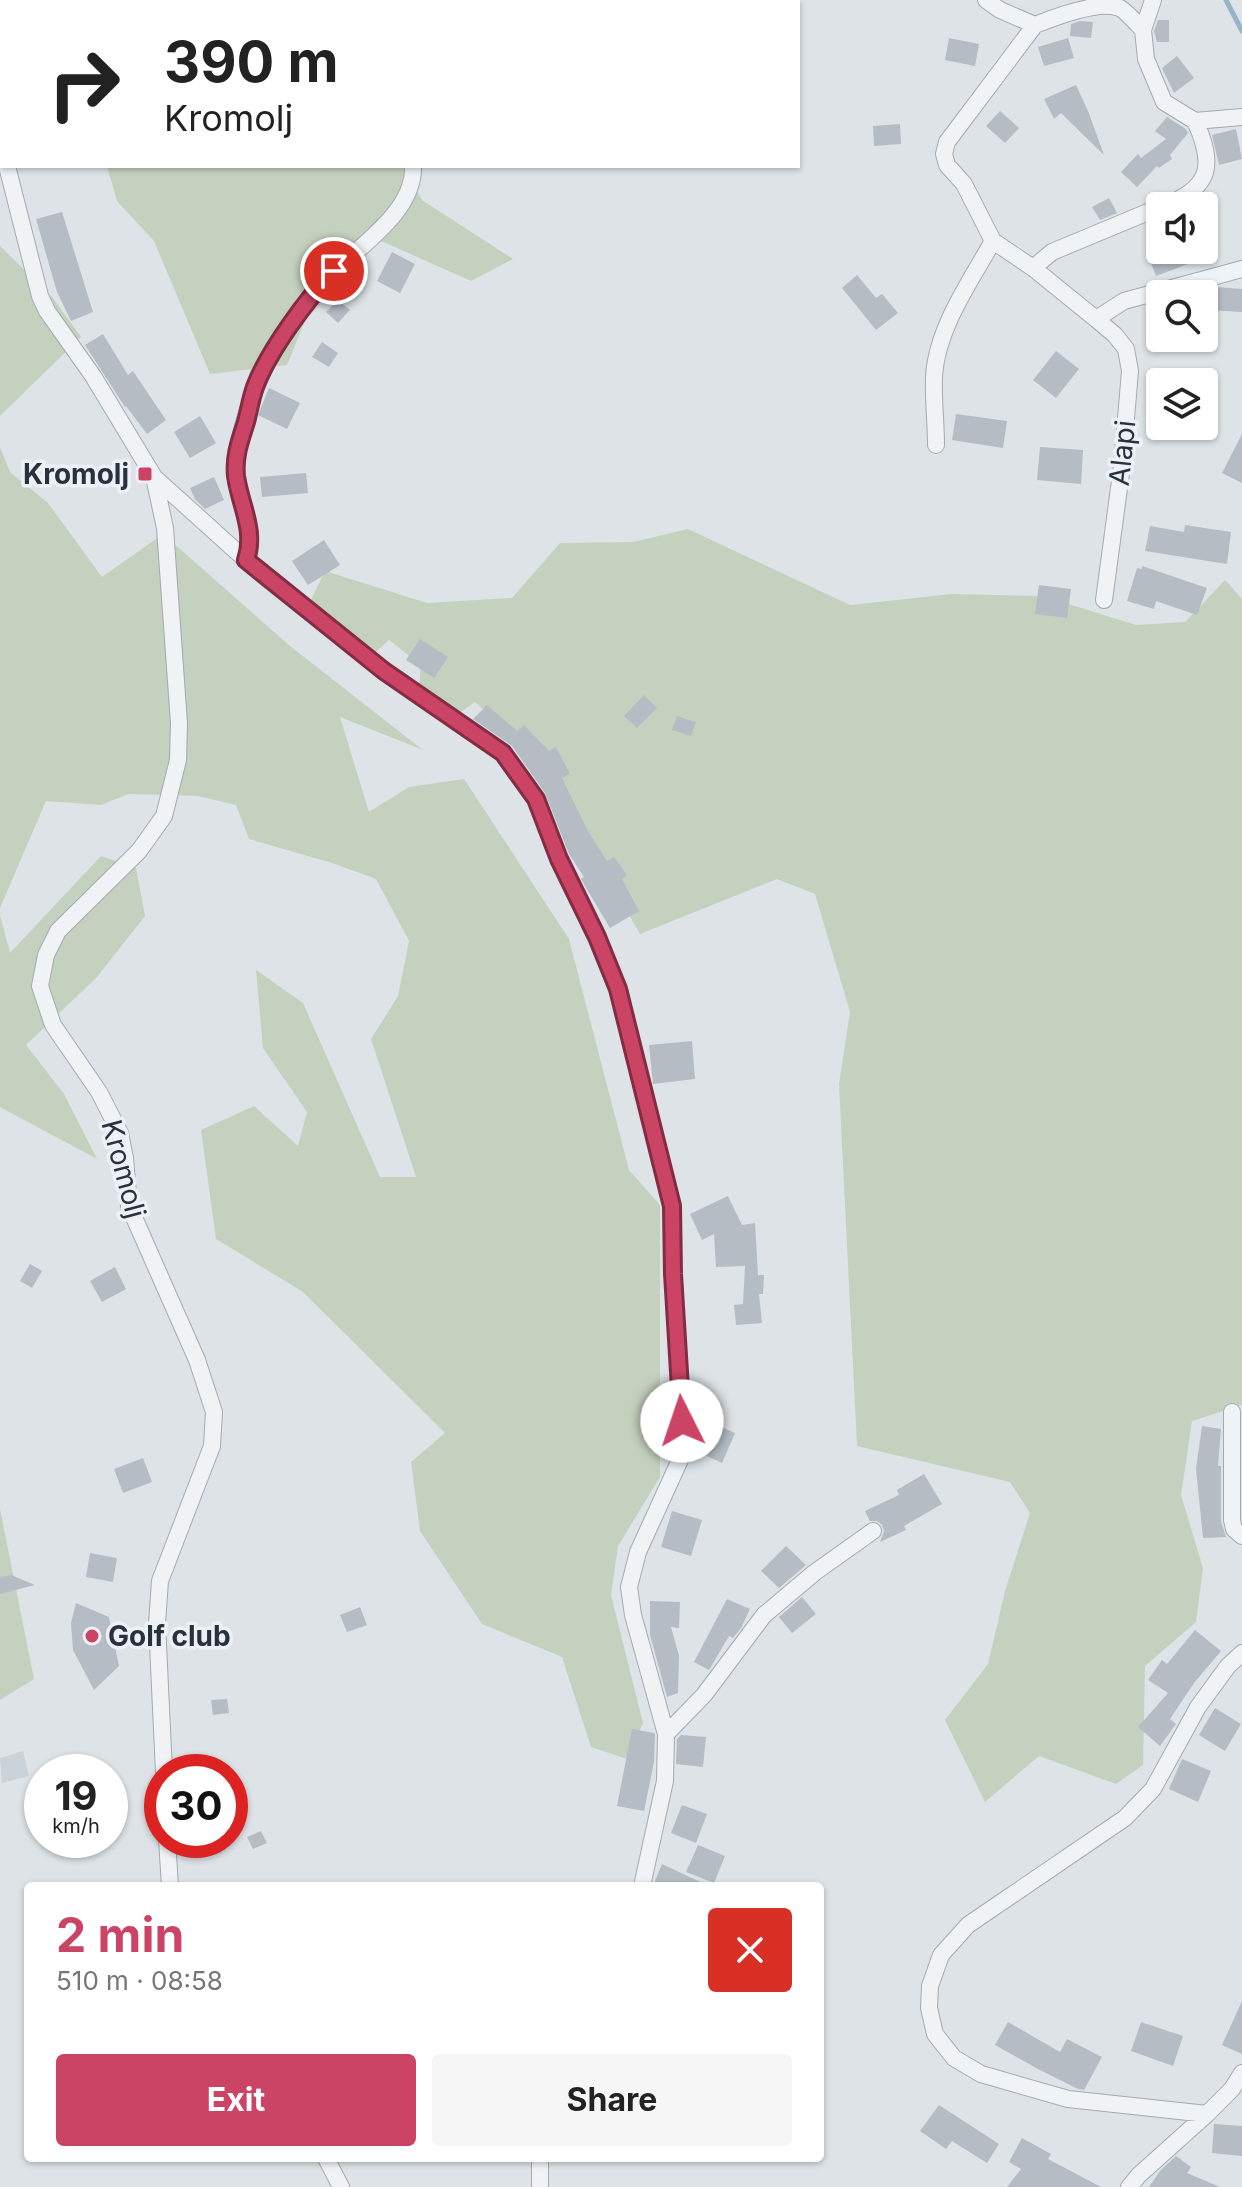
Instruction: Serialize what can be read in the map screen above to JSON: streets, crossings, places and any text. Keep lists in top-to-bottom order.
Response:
{
  "streets": {
    "street": ["Alapi", "Kromolj"]
  },
  "places": {
    "transit": ["Kromolj"],
    "other": ["Golf club"]
  },
  "page": {
    "turn": ["390 m", "Kromolj"],
    "speed": "19 km/h",
    "limit": "30",
    "heading": ["2 min", "510 m · 08:58"],
    "buttons": ["Exit", "Share"]
  }
}
